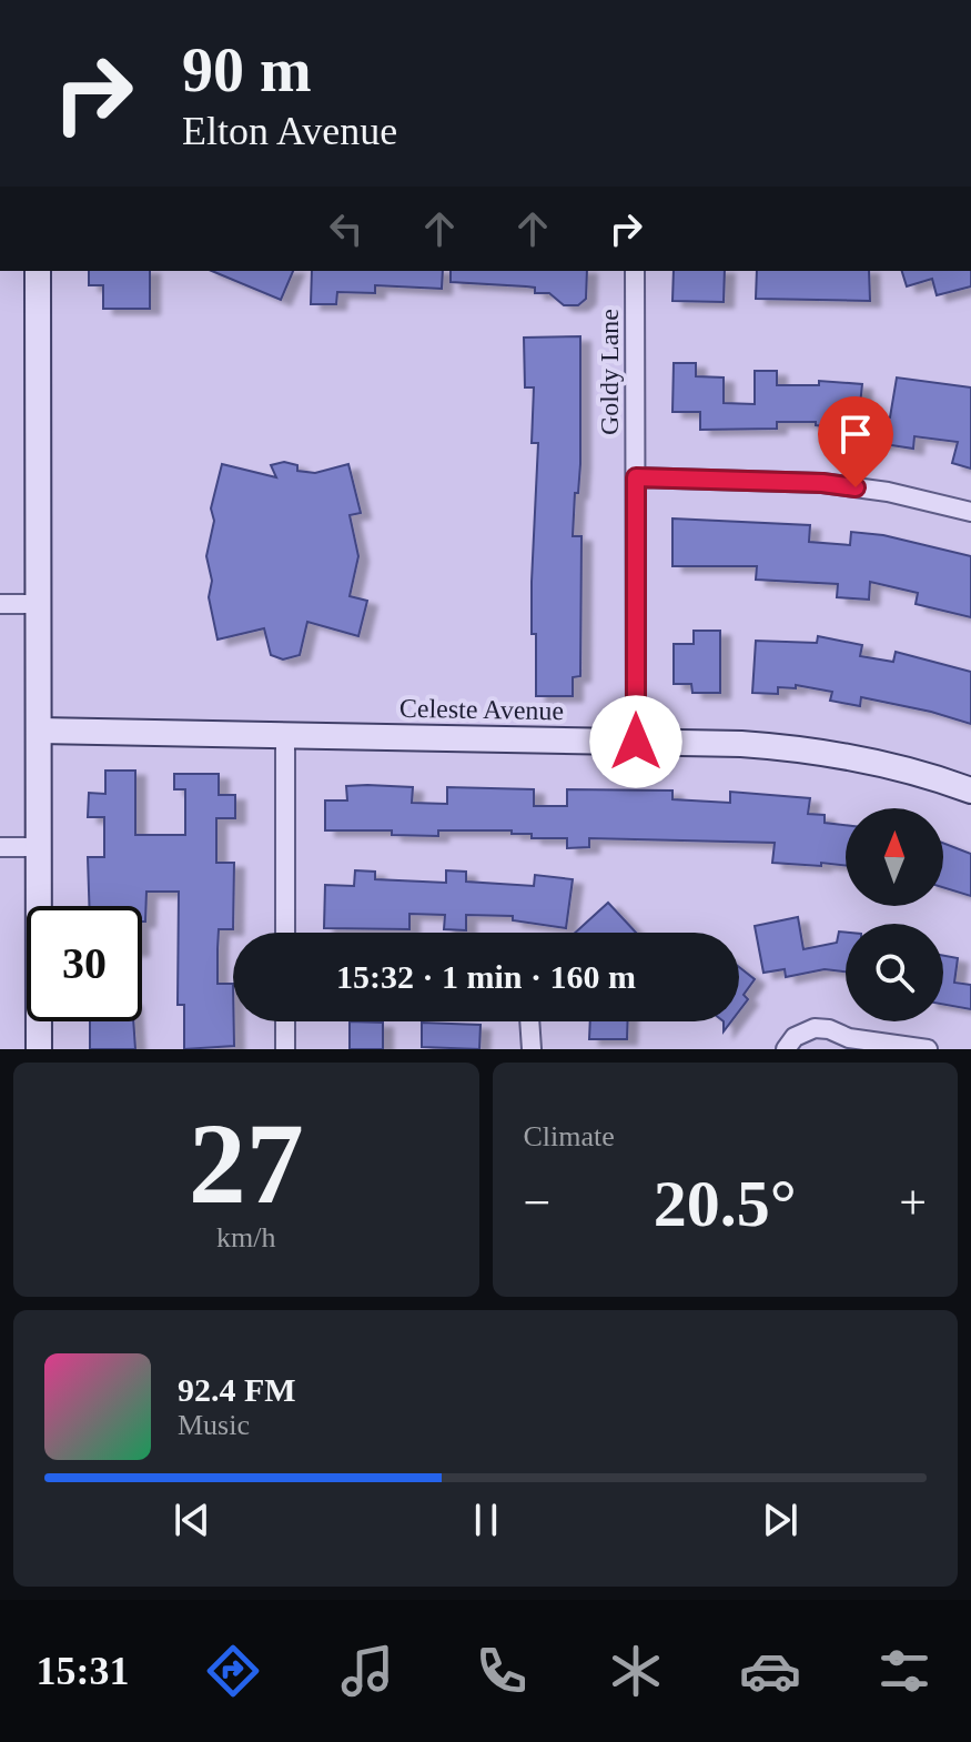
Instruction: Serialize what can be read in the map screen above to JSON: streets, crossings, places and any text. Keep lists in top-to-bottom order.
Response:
{
  "streets": {
    "street": ["Goldy Lane", "Celeste Avenue"]
  },
  "crossings": [
    ["Goldy Lane", "Celeste Avenue"]
  ],
  "north": "top",
  "page": {
    "turn": ["90 m", "Elton Avenue"],
    "limit": "30",
    "trip": "15:32 · 1 min · 160 m",
    "tile": [
      ["27", "km/h"],
      "Climate"
    ],
    "heat": ["−", "20.5°", "+"],
    "song": ["92.4 FM", "Music"],
    "tabs": "15:31"
  }
}
